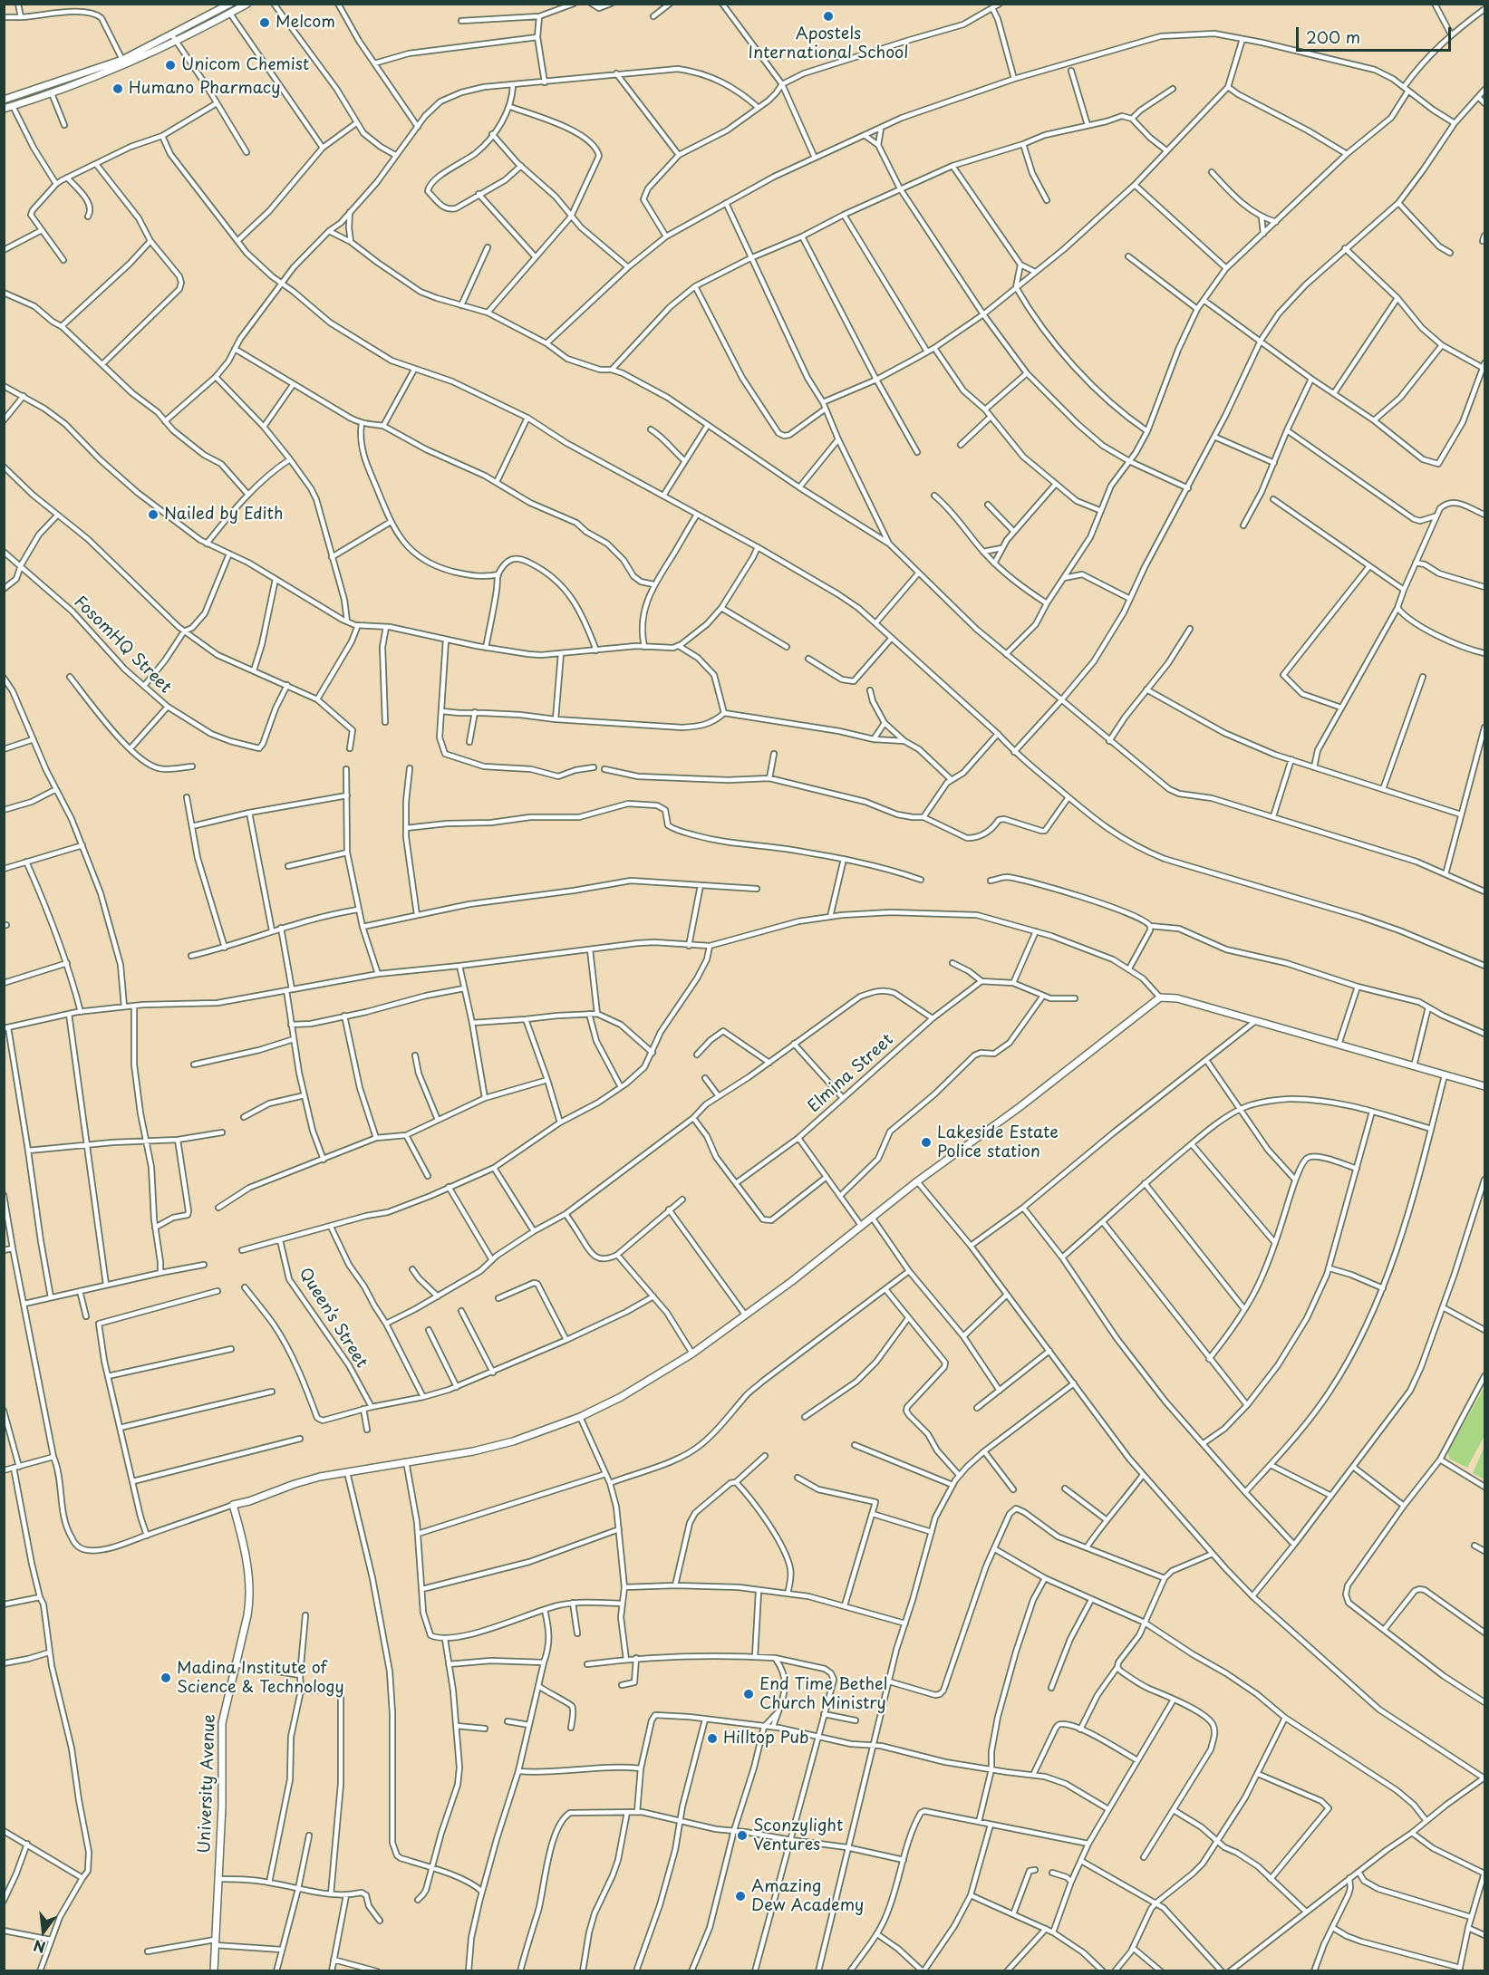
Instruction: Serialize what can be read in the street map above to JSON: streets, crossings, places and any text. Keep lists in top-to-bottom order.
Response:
{
  "streets": {
    "street": [
      "FosomHQ Street",
      "Elmina Street",
      "Queen’s Street",
      "University Avenue"
    ]
  },
  "places": [
    "Apostels International School",
    "Melcom",
    "Unicom Chemist",
    "Humano Pharmacy",
    "Nailed by Edith",
    "Lakeside Estate Police station",
    "Madina Institute of Science & Technology",
    "End Time Bethel Church Ministry",
    "Hilltop Pub",
    "Sconzylight Ventures",
    "Amazing Dew Academy"
  ],
  "scale_bar": "200 m",
  "north": "bottom"
}
